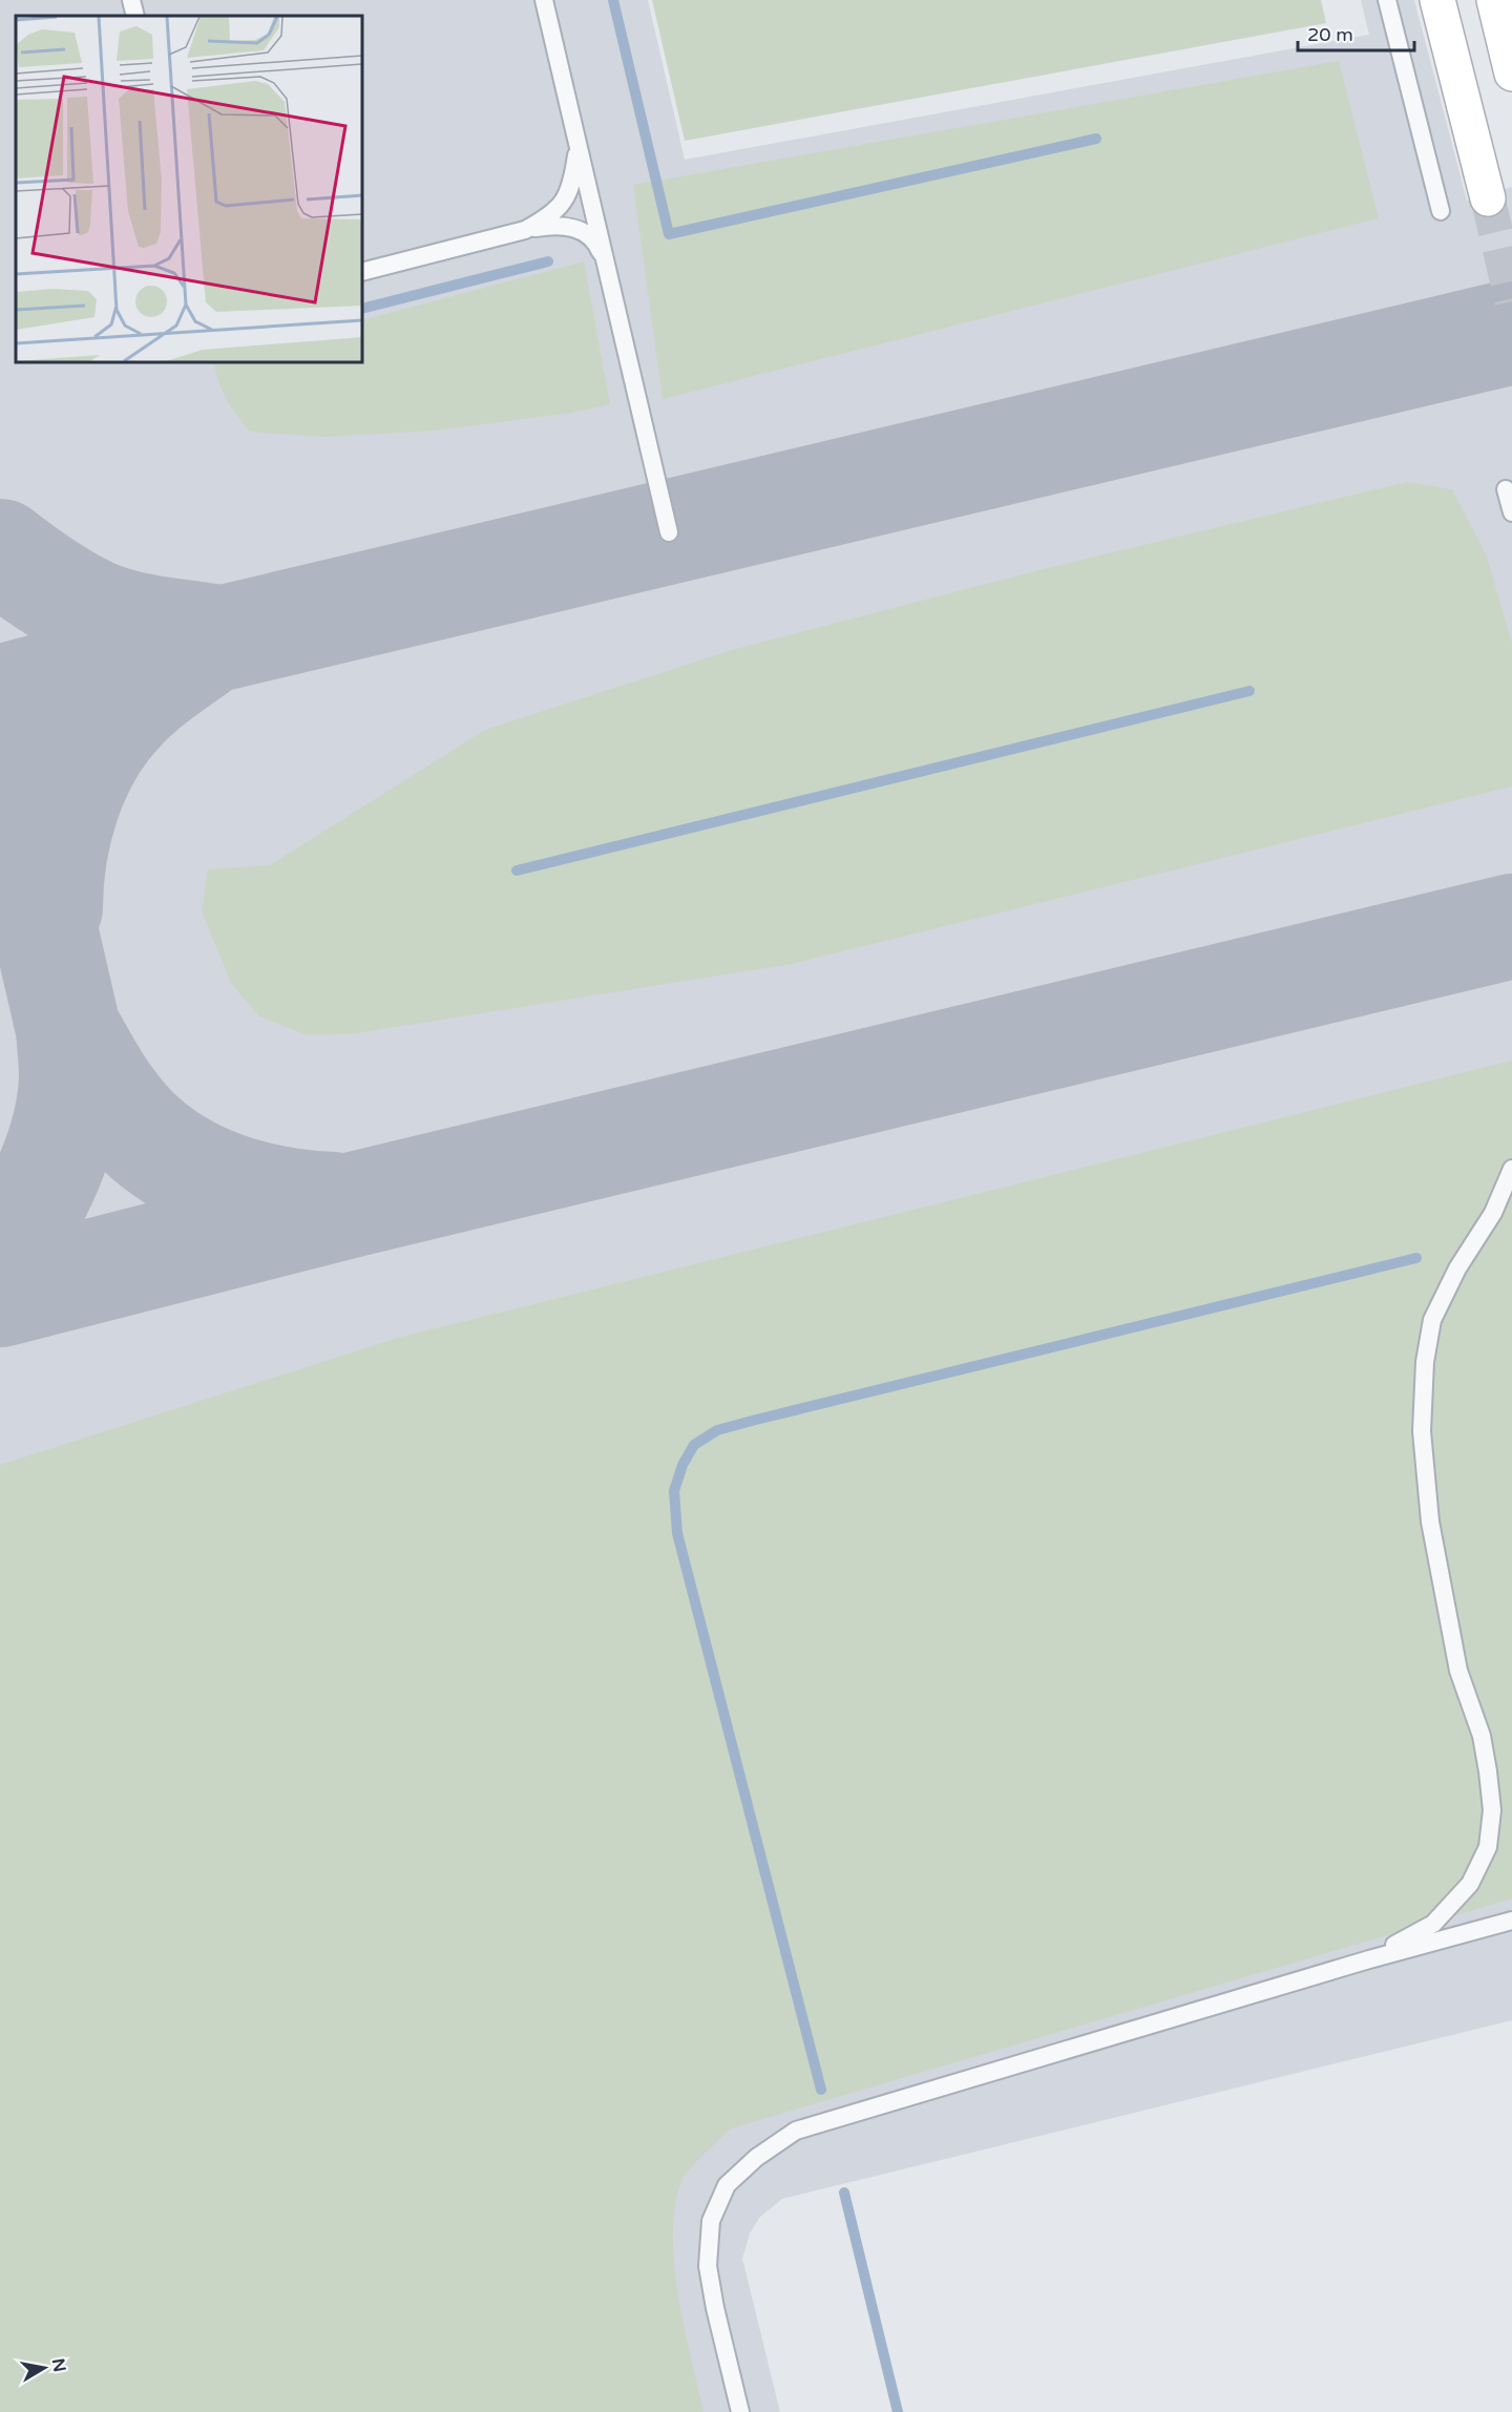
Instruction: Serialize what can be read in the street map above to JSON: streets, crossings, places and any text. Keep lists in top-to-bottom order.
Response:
{
  "scale_bar": "20 m",
  "north": "right"
}
